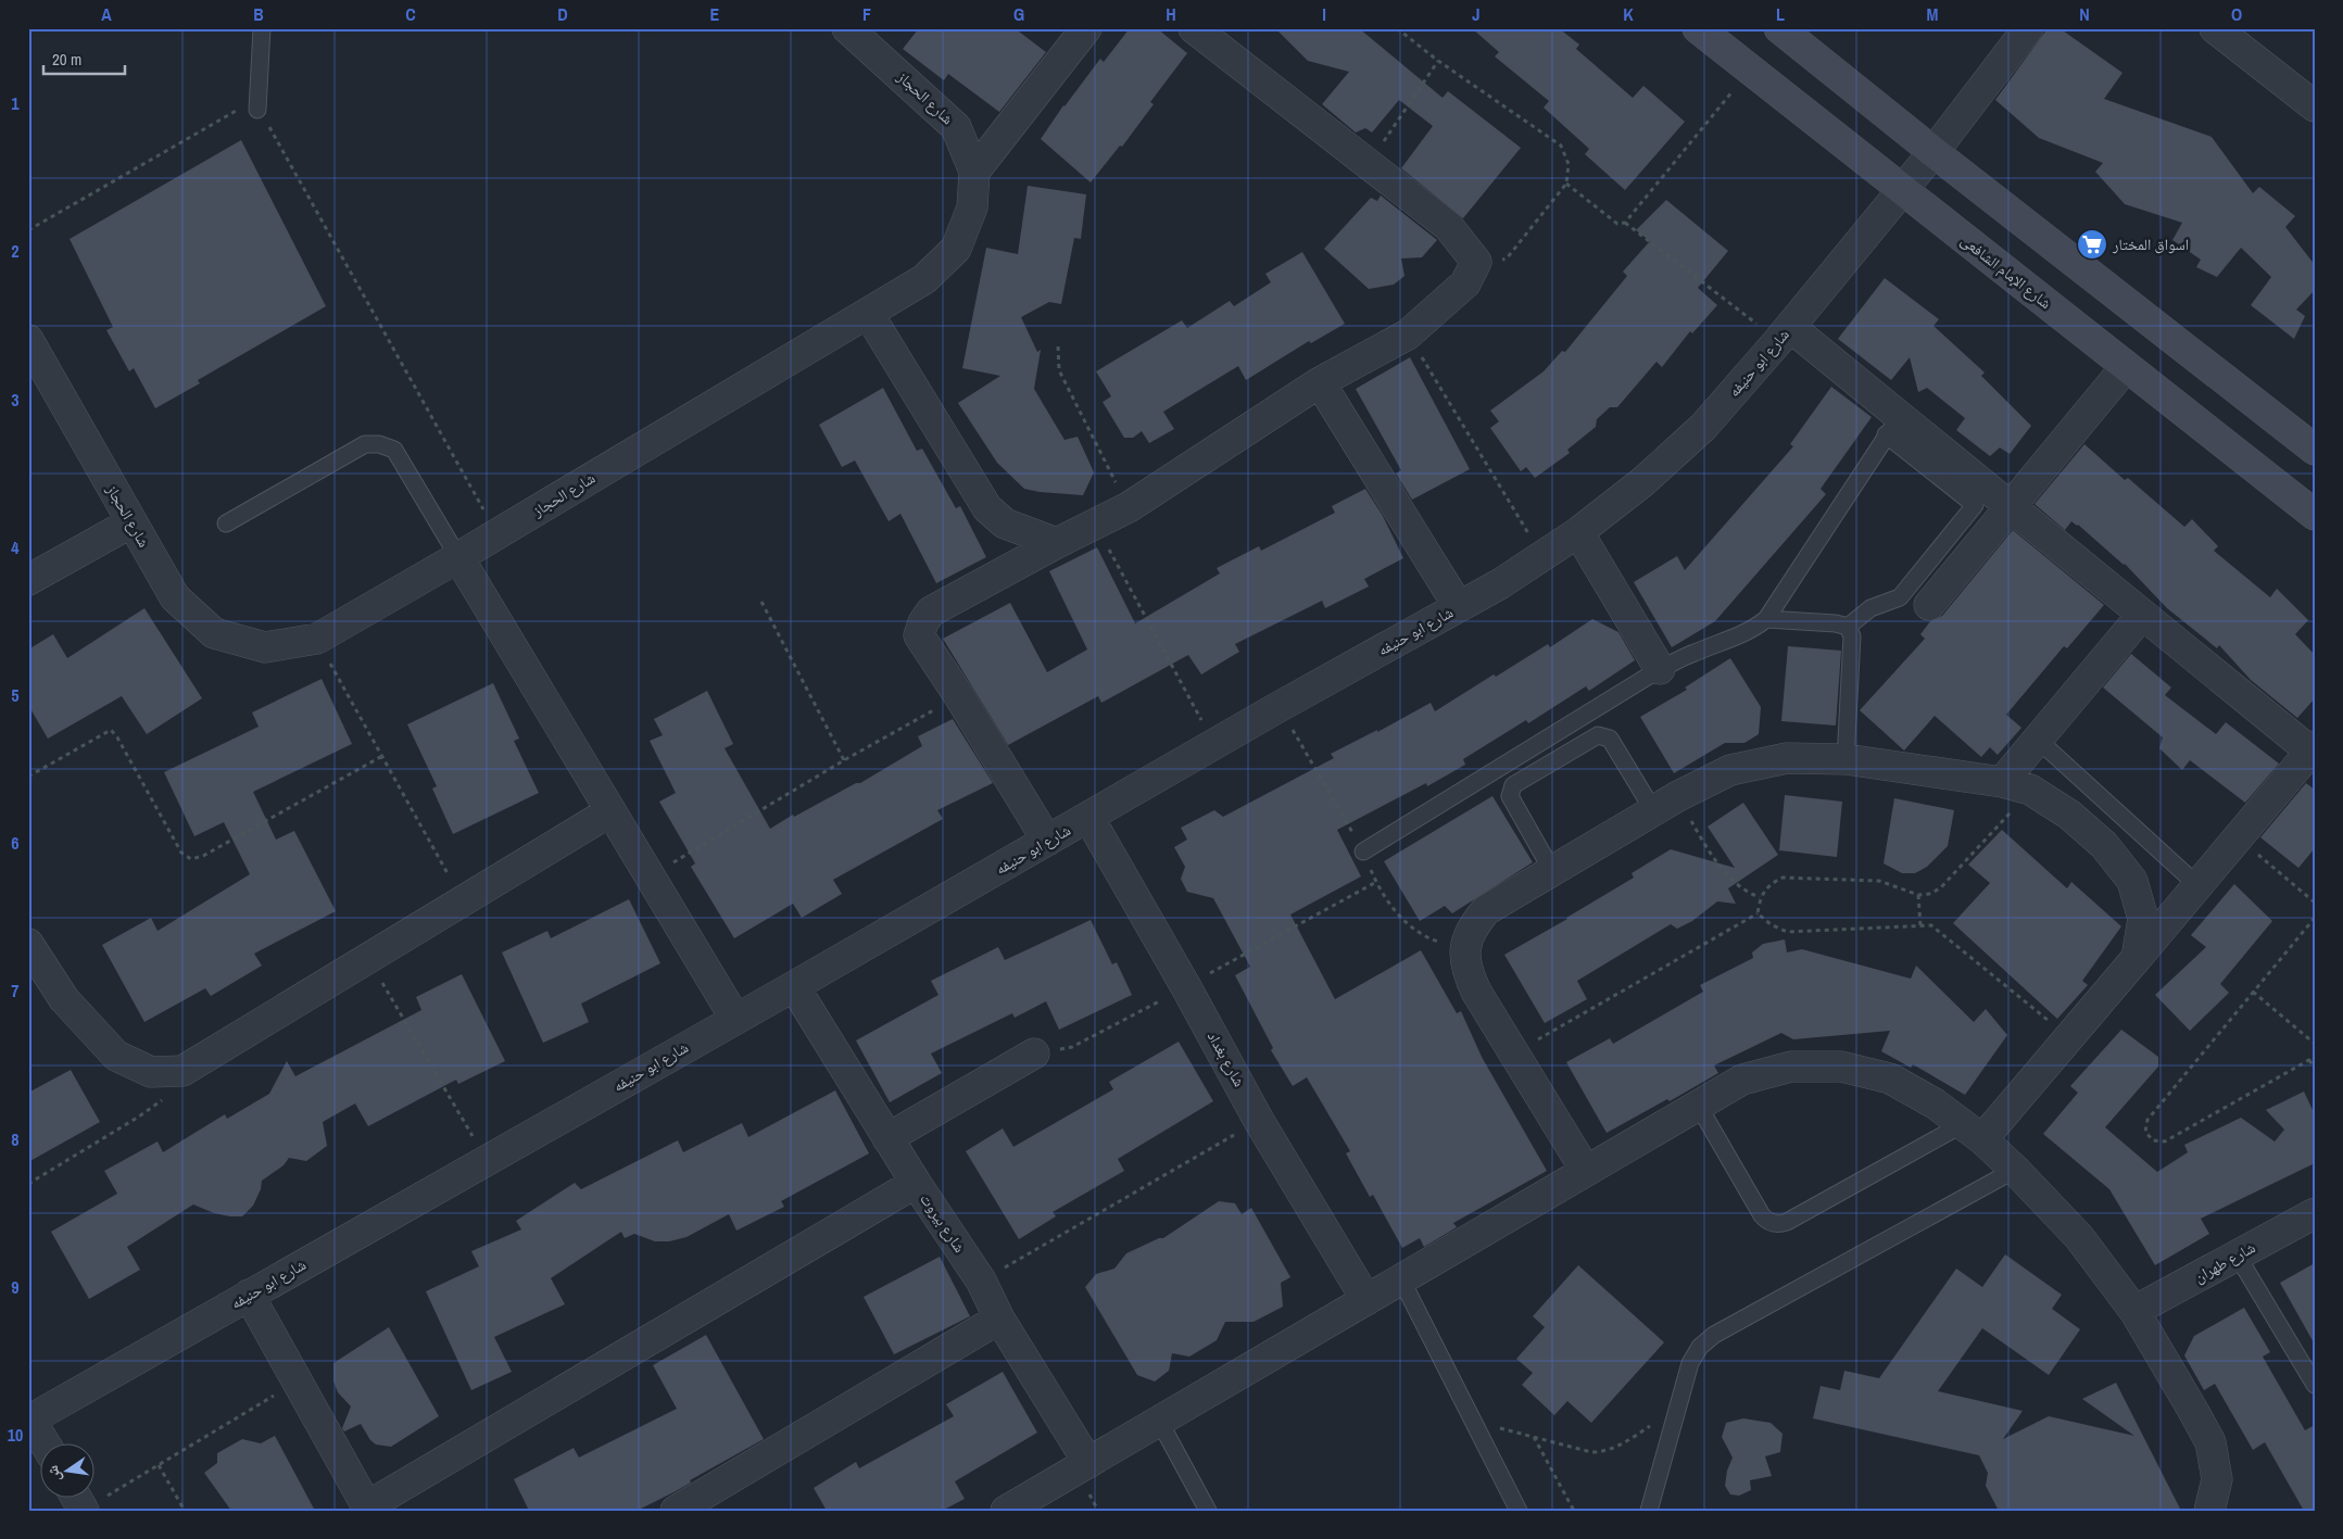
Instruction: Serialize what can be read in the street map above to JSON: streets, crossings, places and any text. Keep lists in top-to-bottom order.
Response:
{
  "streets": {
    "street": [
      "شارع الحجاز",
      "شارع الإمام الشافعى",
      "شارع ابو حنيفه",
      "شارع بغداد",
      "شارع بيروت",
      "شارع طهران"
    ]
  },
  "crossings": [
    ["شارع الإمام الشافعى", "شارع ابو حنيفه"],
    ["شارع ابو حنيفه", "شارع بغداد"],
    ["شارع ابو حنيفه", "شارع بيروت"]
  ],
  "places": {
    "supermarket": ["اسواق المختار"]
  },
  "scale_bar": "20 m",
  "north": "left",
  "grid": {
    "columns": [
      "A",
      "B",
      "C",
      "D",
      "E",
      "F",
      "G",
      "H",
      "I",
      "J",
      "K",
      "L",
      "M",
      "N",
      "O"
    ],
    "rows": [
      "1",
      "2",
      "3",
      "4",
      "5",
      "6",
      "7",
      "8",
      "9",
      "10"
    ]
  }
}
